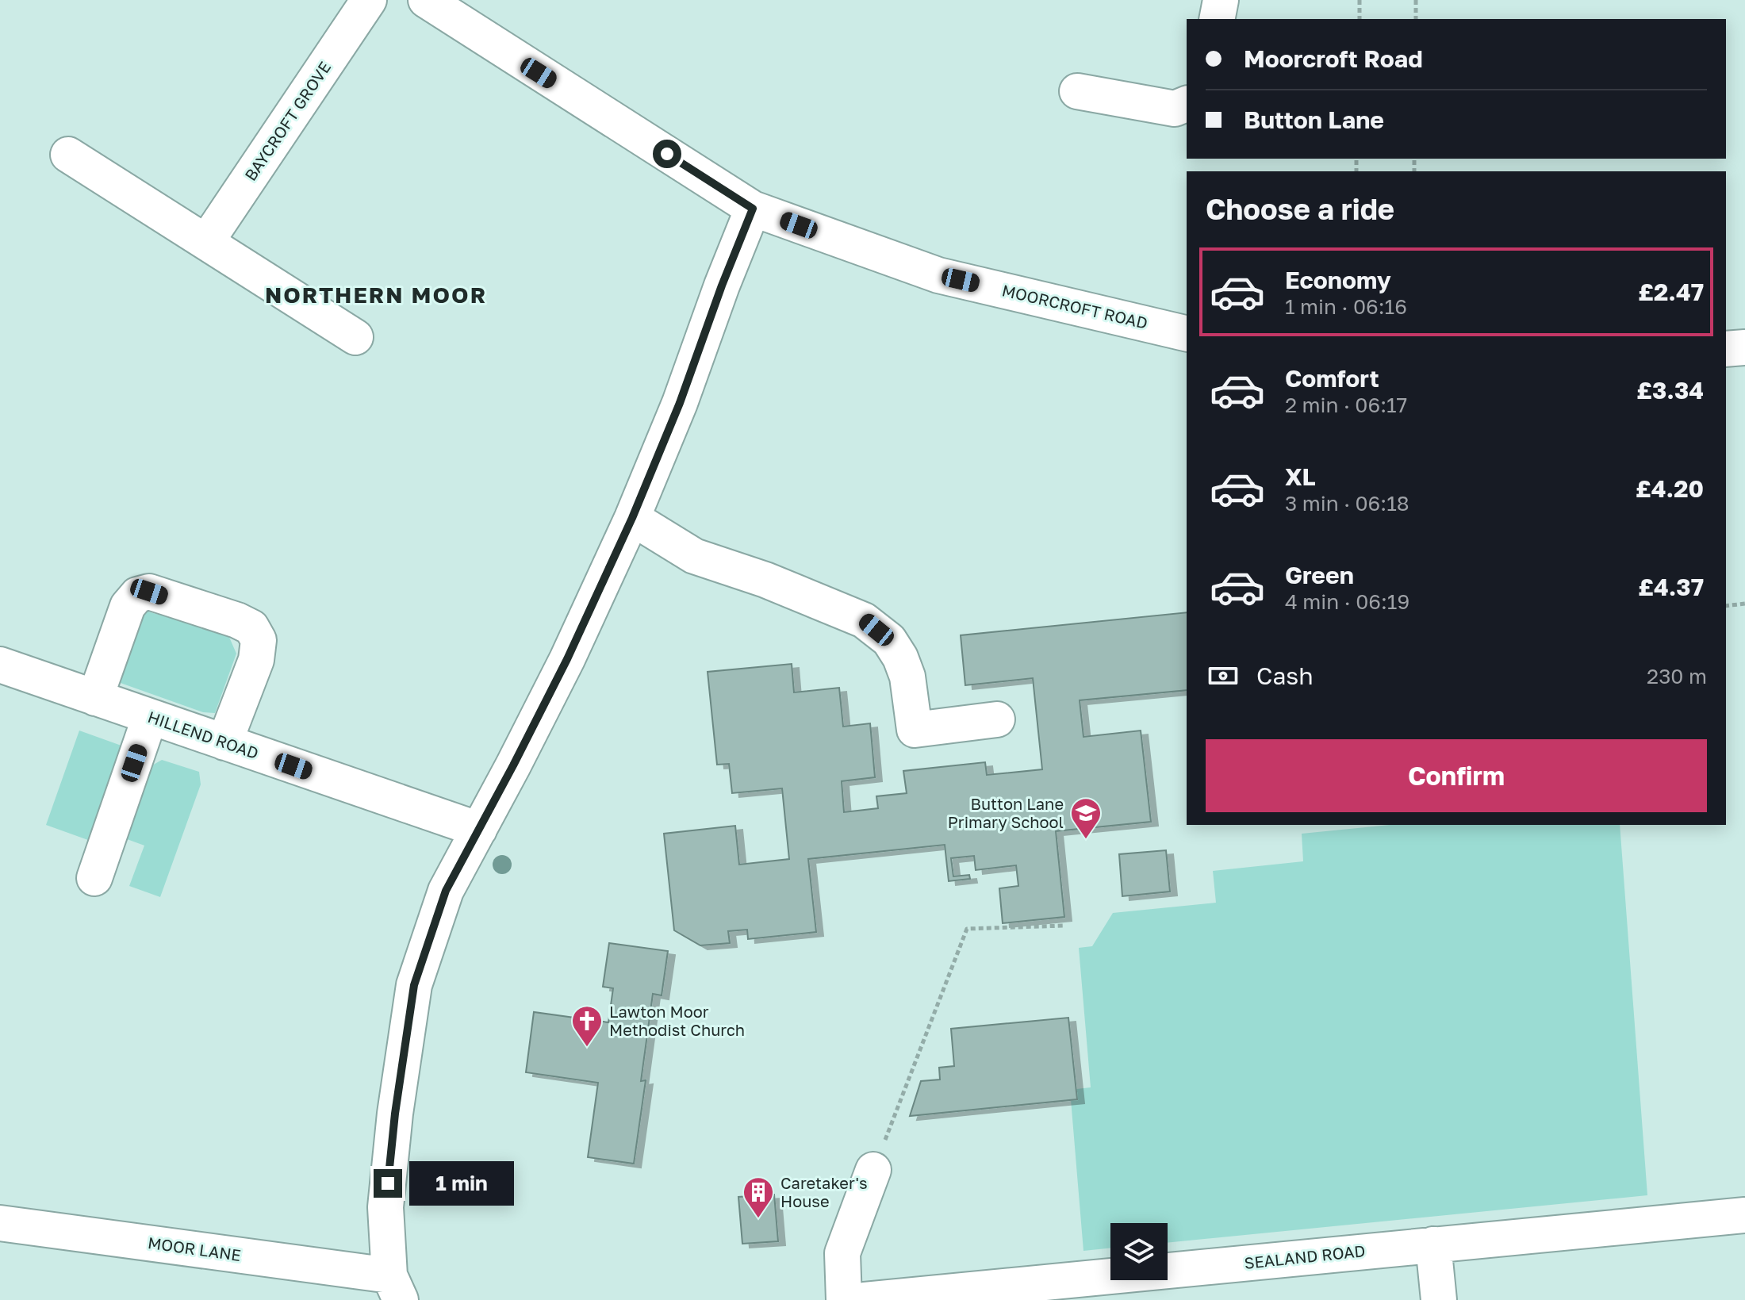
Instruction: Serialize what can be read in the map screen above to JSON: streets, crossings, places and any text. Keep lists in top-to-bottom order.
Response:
{
  "streets": {
    "street": [
      "BAYCROFT GROVE",
      "MOORCROFT ROAD",
      "HILLEND ROAD",
      "MOOR LANE",
      "SEALAND ROAD"
    ]
  },
  "districts": ["NORTHERN MOOR"],
  "places": {
    "school or university": ["Button Lane Primary School"],
    "church": ["Lawton Moor Methodist Church"],
    "building": ["Caretaker's House"]
  },
  "page": {
    "banner": ["Moorcroft Road", "Button Lane"],
    "heading": "Choose a ride",
    "list": [
      {
        "name": "Economy",
        "note": "1 min · 06:16",
        "value": "£2.47"
      },
      {
        "name": "Comfort",
        "note": "2 min · 06:17",
        "value": "£3.34"
      },
      {
        "name": "XL",
        "note": "3 min · 06:18",
        "value": "£4.20"
      },
      {
        "name": "Green",
        "note": "4 min · 06:19",
        "value": "£4.37"
      }
    ],
    "pay": ["Cash", "230 m"],
    "buttons": "Confirm",
    "bubble": "1 min"
  }
}
